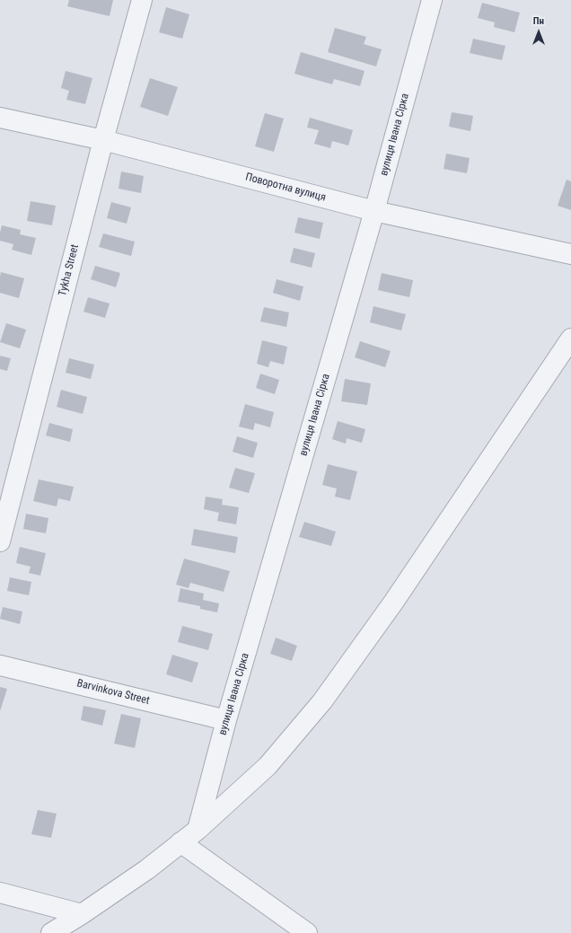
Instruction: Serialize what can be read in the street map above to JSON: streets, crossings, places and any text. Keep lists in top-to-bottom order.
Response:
{
  "streets": {
    "street": [
      "вулиця Івана Сірка",
      "Поворотна вулиця",
      "Tykha Street",
      "Barvinkova Street"
    ]
  },
  "crossings": [
    ["вулиця Івана Сірка", "Поворотна вулиця"],
    ["вулиця Івана Сірка", "Barvinkova Street"],
    ["Поворотна вулиця", "Tykha Street"]
  ],
  "north": "top"
}
